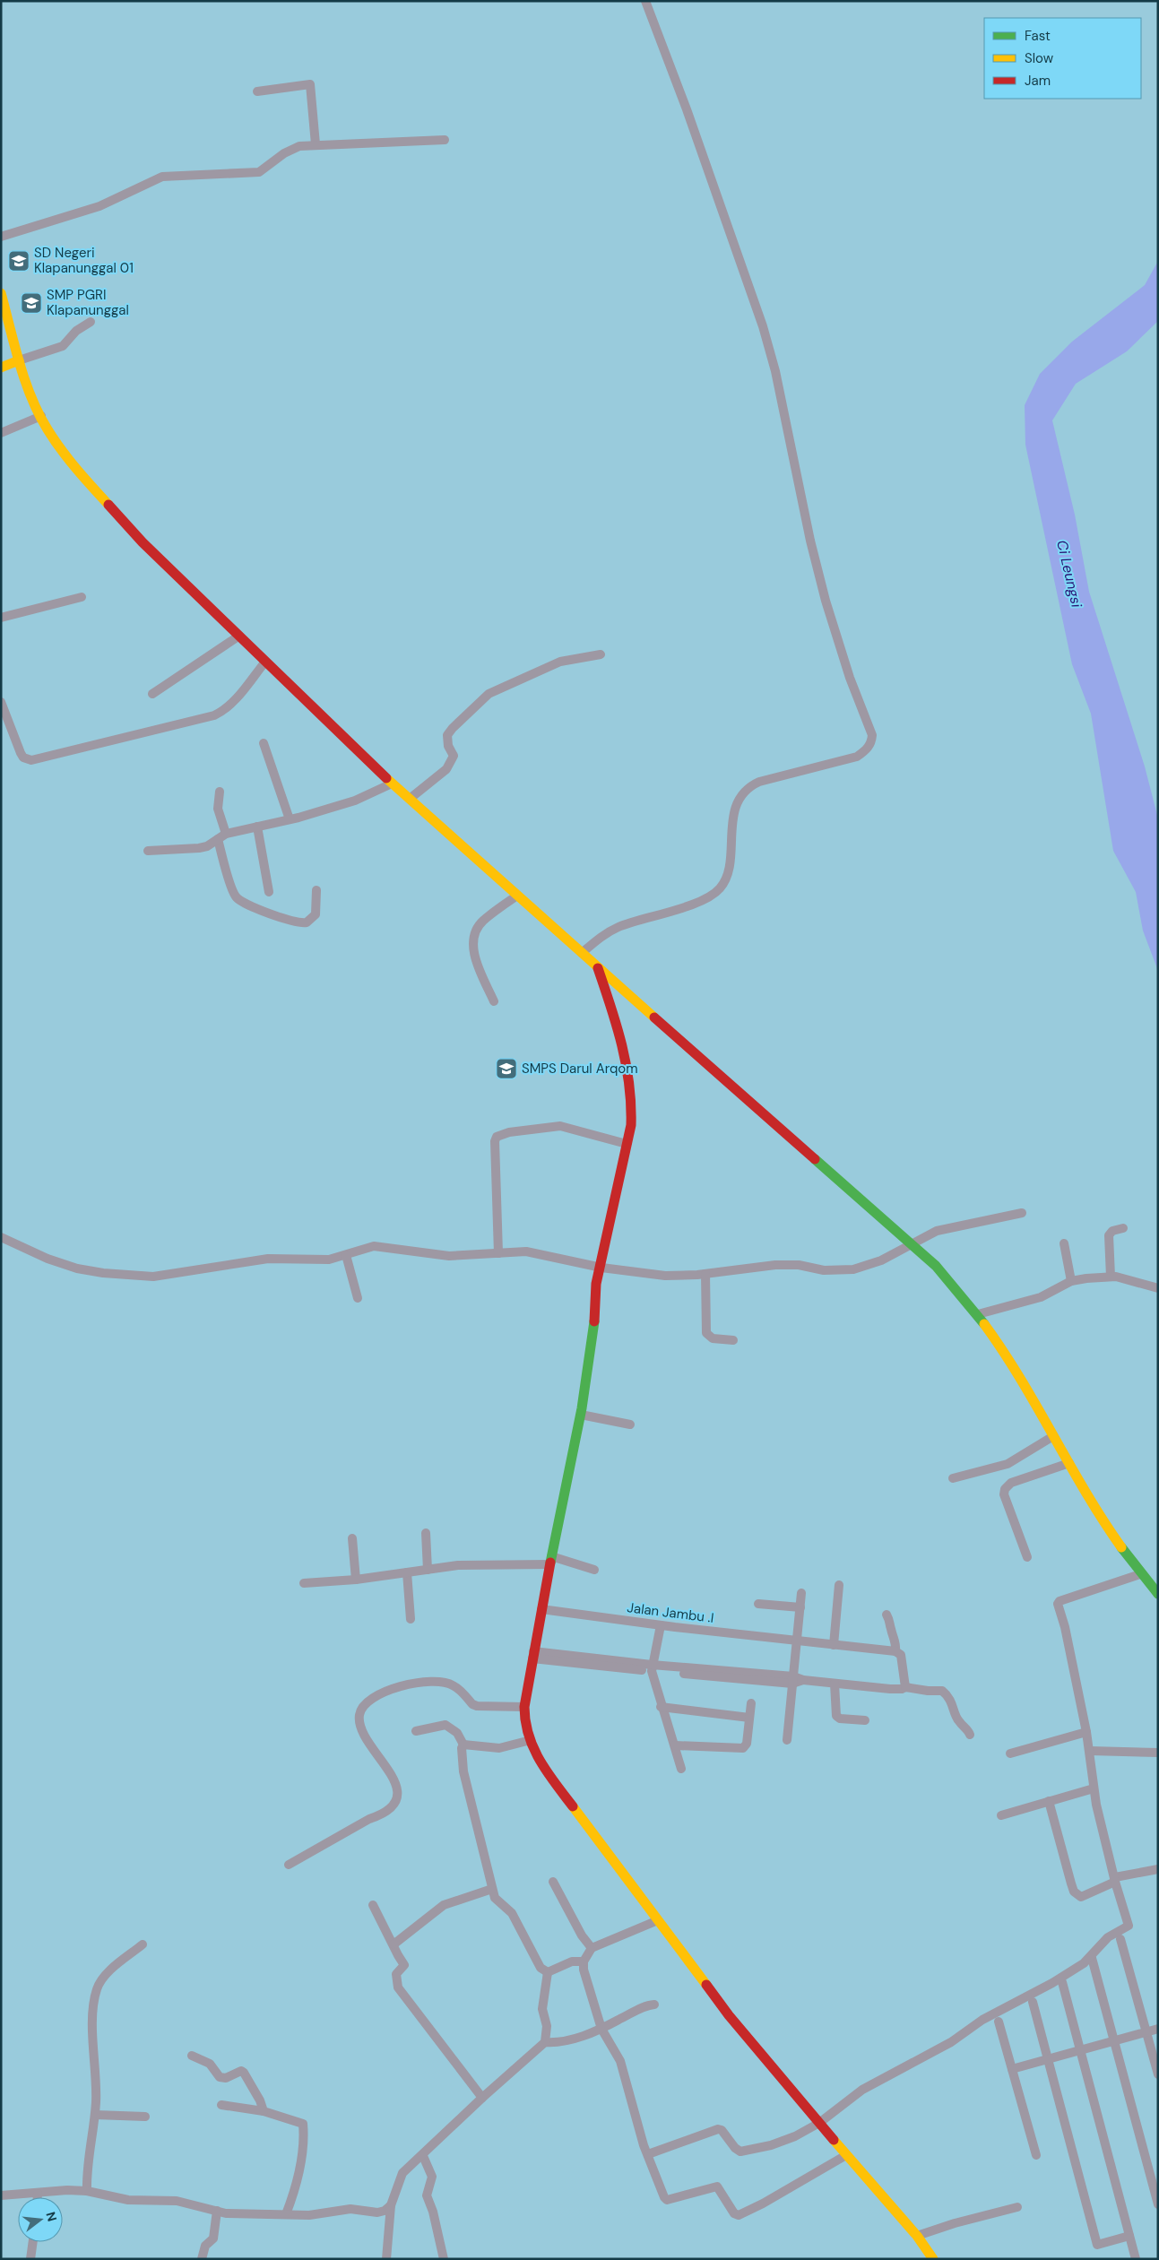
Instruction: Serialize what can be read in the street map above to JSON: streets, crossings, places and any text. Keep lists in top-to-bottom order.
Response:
{
  "streets": {
    "street": ["Jalan Jambu .I"]
  },
  "water": ["Ci Leungsi"],
  "places": {
    "school or university": ["SD Negeri Klapanunggal 01", "SMP PGRI Klapanunggal", "SMPS Darul Arqom"]
  },
  "legend": ["Fast", "Slow", "Jam"],
  "north": "right"
}
